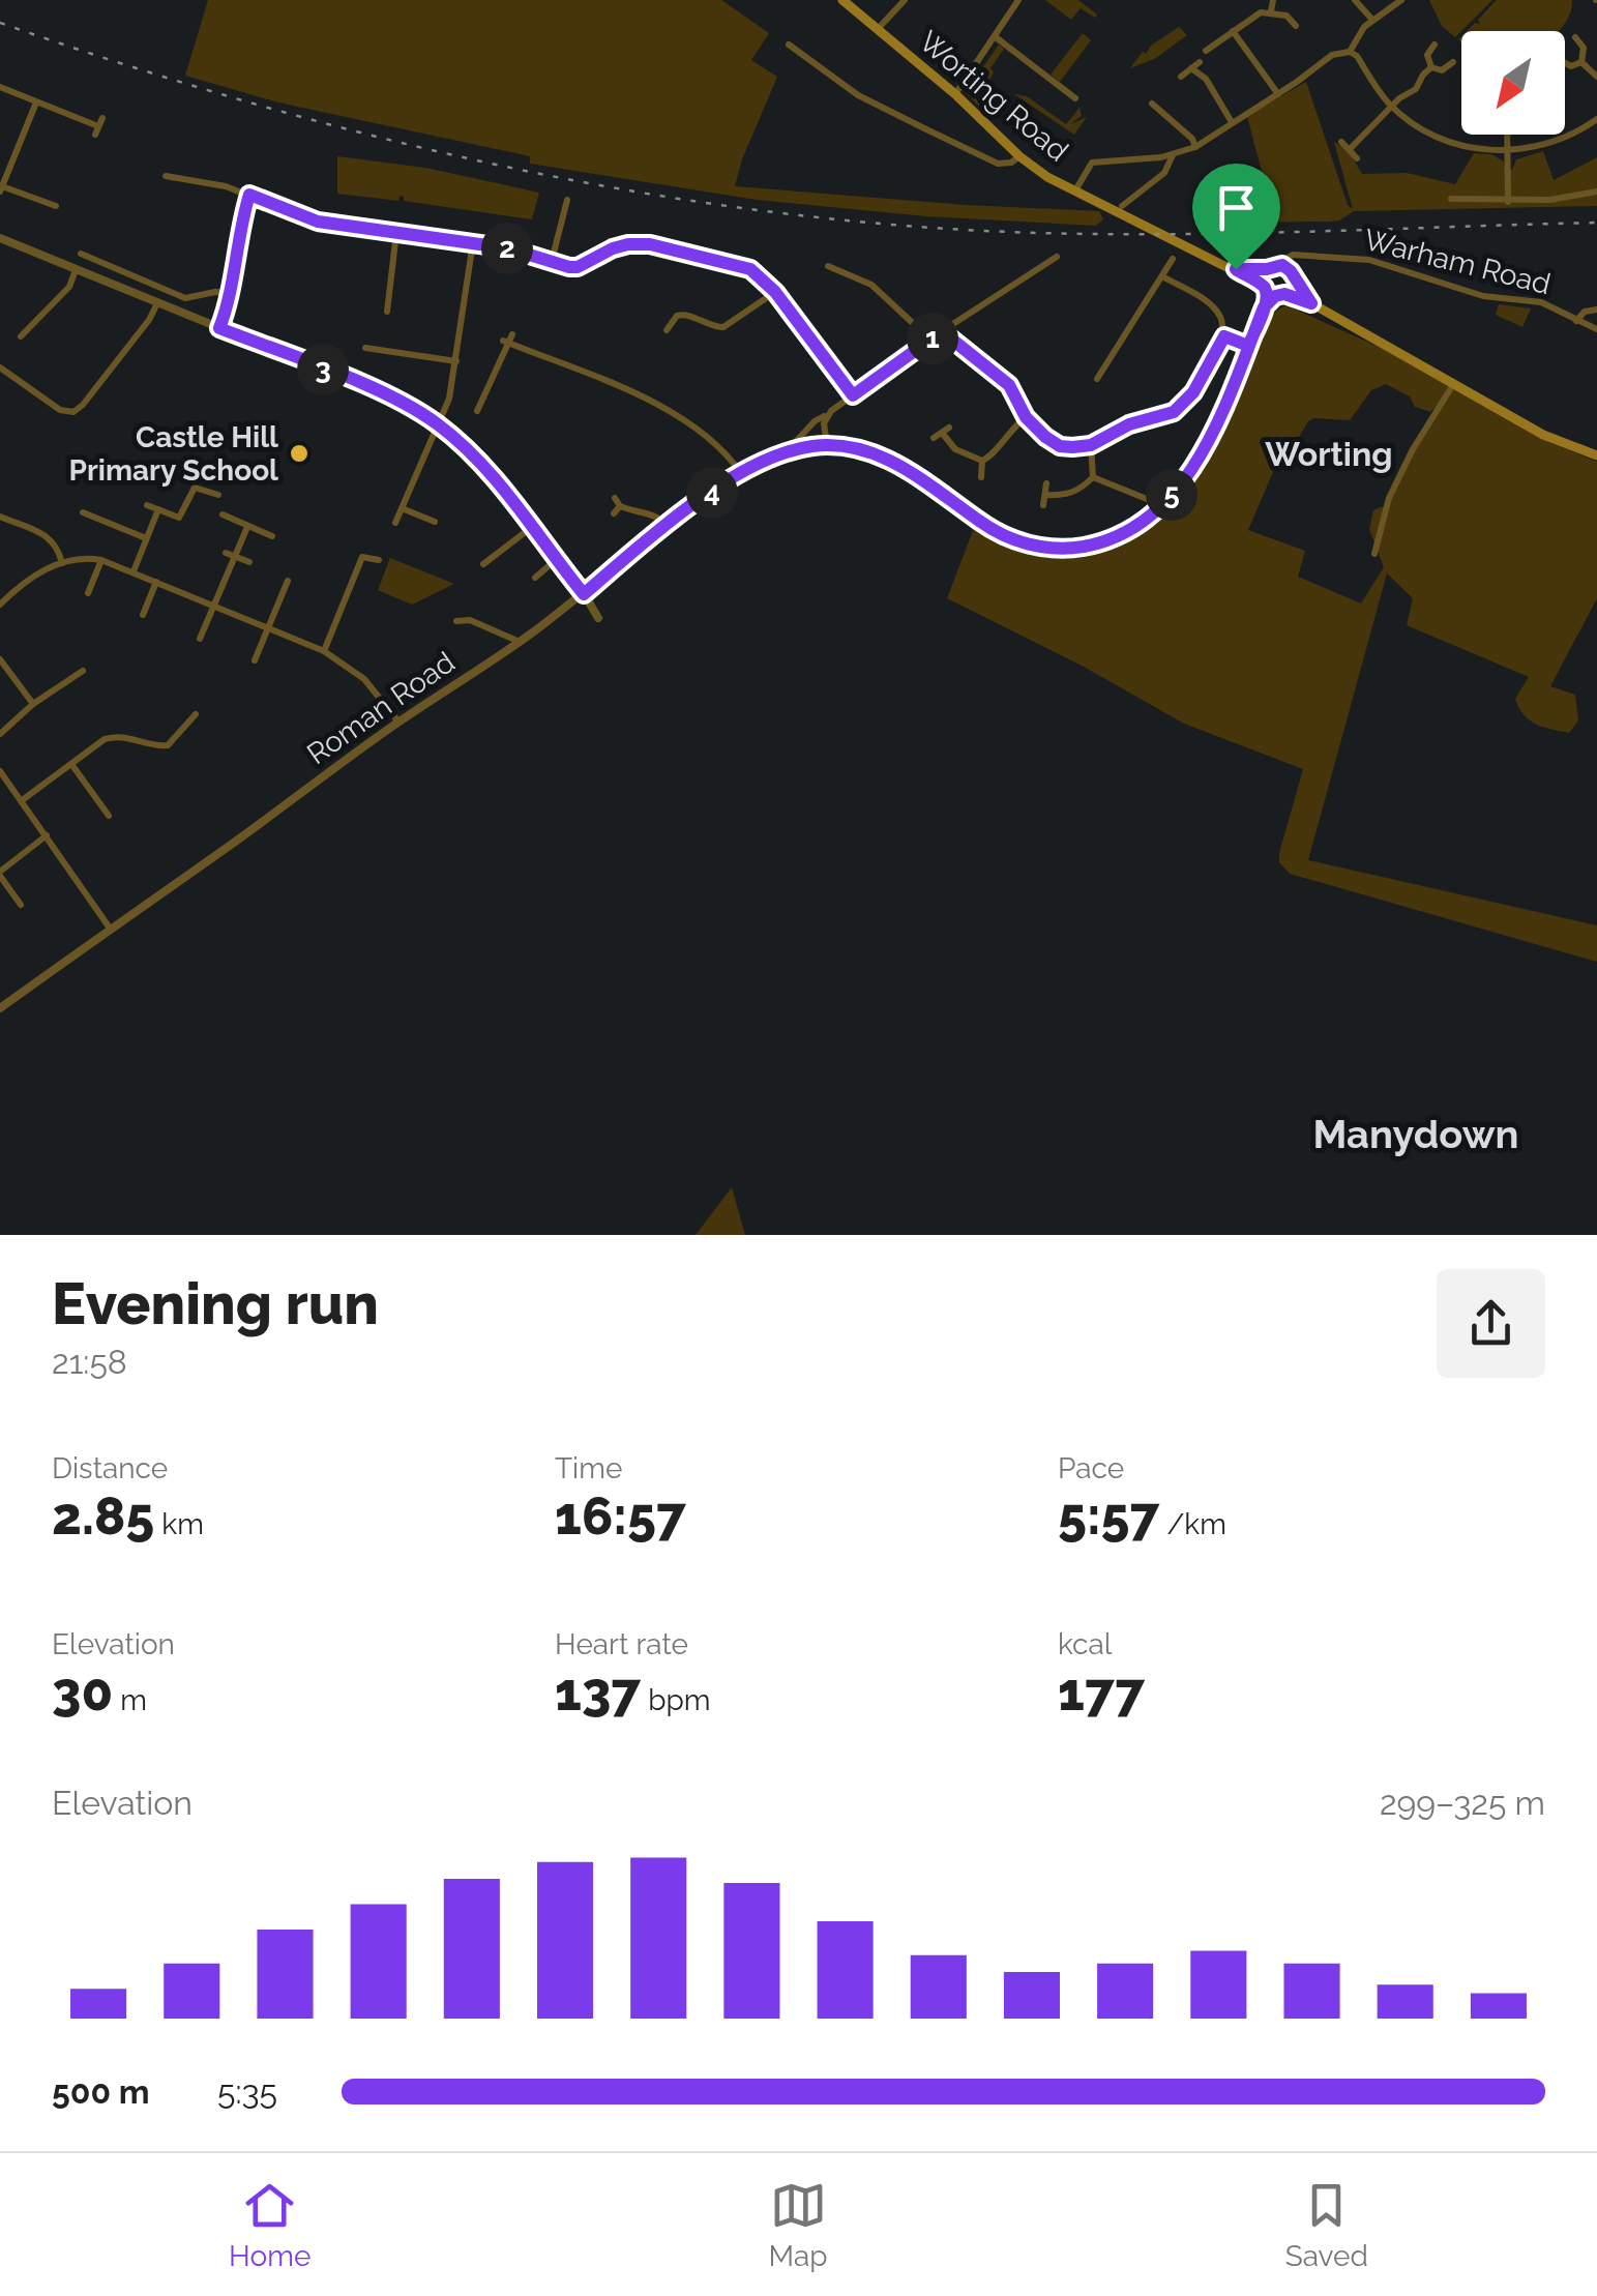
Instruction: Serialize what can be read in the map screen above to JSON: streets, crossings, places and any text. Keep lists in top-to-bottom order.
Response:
{
  "streets": {
    "main road": ["Worting Road"],
    "street": ["Warham Road", "Roman Road"]
  },
  "crossings": [
    ["Worting Road", "Warham Road"],
    ["Worting Road", "Roman Road"]
  ],
  "districts": ["Worting", "Manydown"],
  "places": ["Castle Hill Primary School"],
  "north": "bottom left",
  "page": {
    "pins": [
      "2",
      "1",
      "3",
      "4",
      "5"
    ],
    "heading": ["Evening run", "21:58"],
    "stats": [
      ["Distance", "2.85 km"],
      ["Time", "16:57"],
      ["Pace", "5:57 /km"],
      ["Elevation", "30 m"],
      ["Heart rate", "137 bpm"],
      ["kcal", "177"]
    ],
    "chart": ["Elevation", "299–325 m"],
    "list": [
      {
        "name": "500 m",
        "note": "5:35"
      }
    ],
    "tabs": ["Home", "Map", "Saved"]
  }
}
